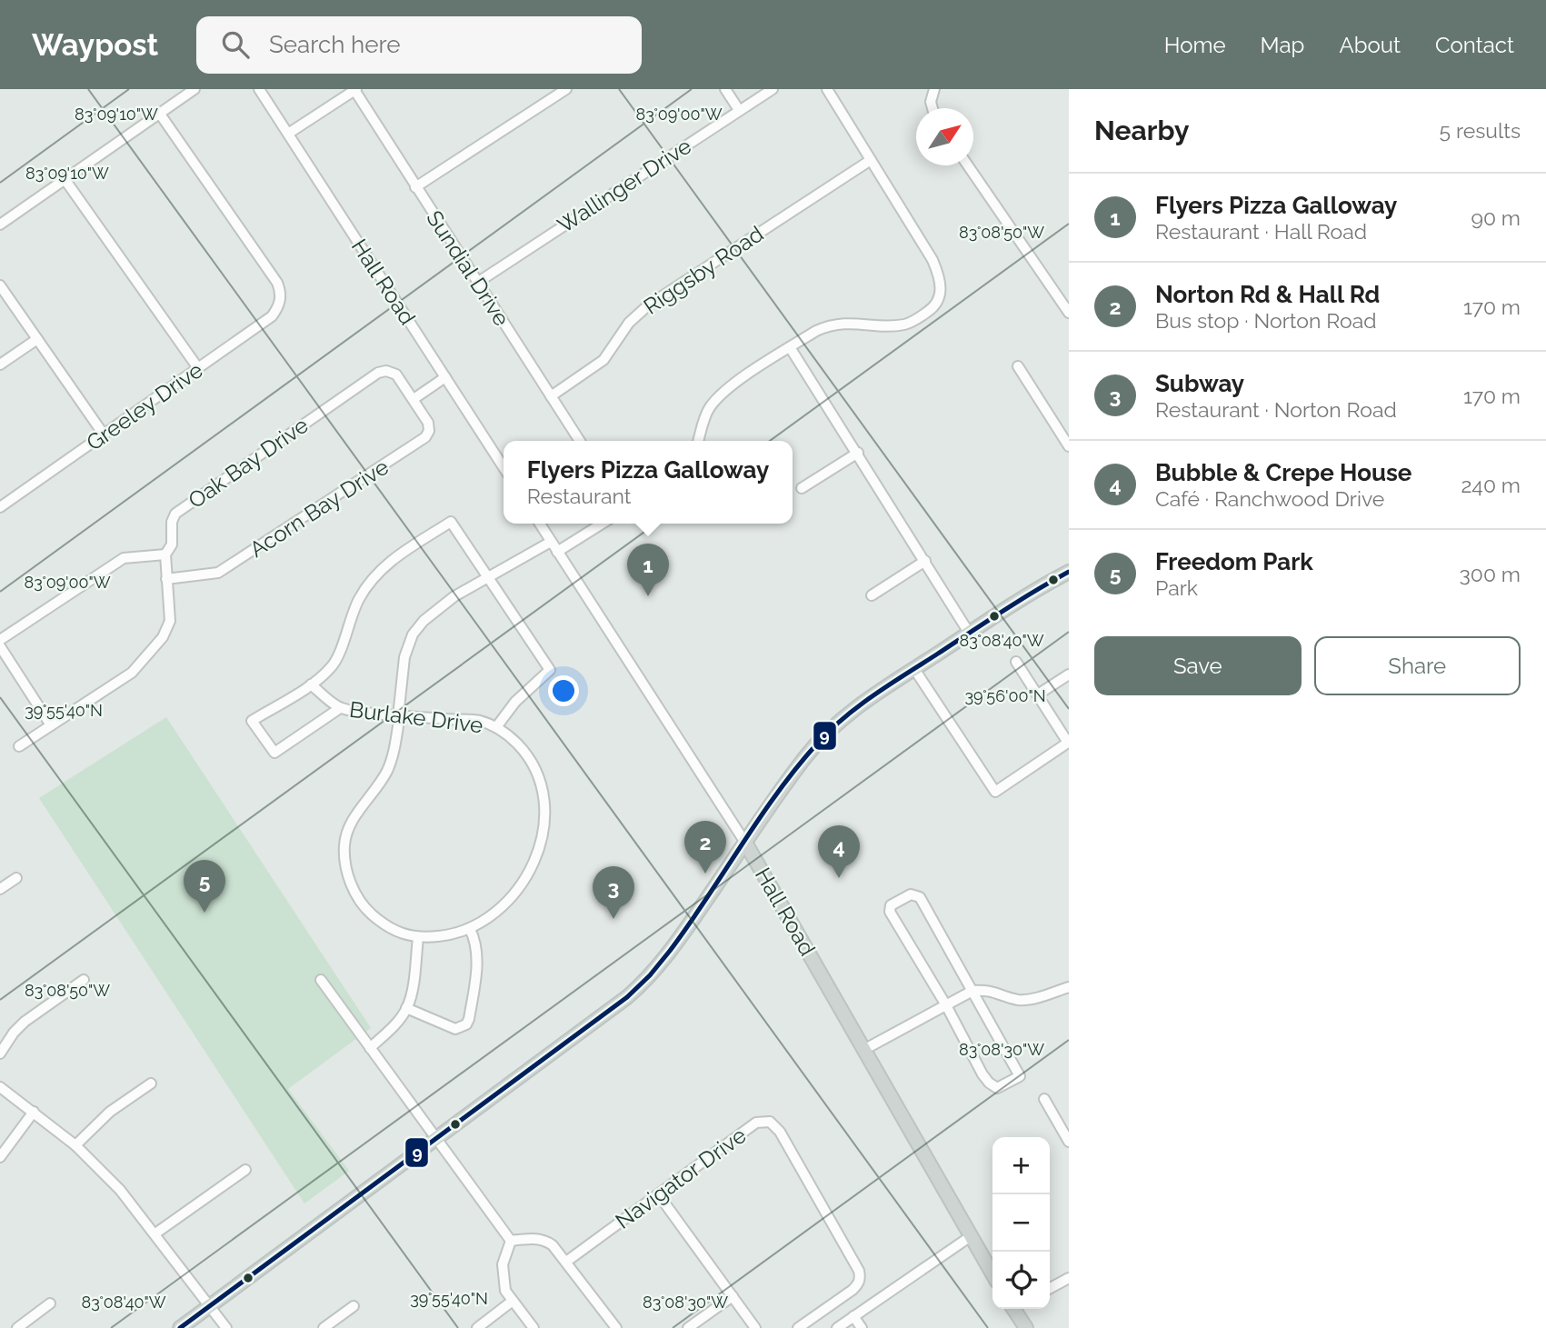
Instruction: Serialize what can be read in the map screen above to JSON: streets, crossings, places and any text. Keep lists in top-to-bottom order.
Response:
{
  "streets": {
    "main road": ["Hall Road"],
    "street": [
      "Wallinger Drive",
      "Sundial Drive",
      "Riggsby Road",
      "Greeley Drive",
      "Oak Bay Drive",
      "Acorn Bay Drive",
      "Burlake Drive",
      "Navigator Drive"
    ]
  },
  "crossings": [
    ["Wallinger Drive", "Sundial Drive"],
    ["Sundial Drive", "Riggsby Road"],
    ["Oak Bay Drive", "Acorn Bay Drive"]
  ],
  "lines": ["transit line 9"],
  "north": "top right",
  "page": {
    "header": "Waypost",
    "search": "Search here",
    "nav": [
      "Home",
      "Map",
      "About",
      "Contact"
    ],
    "heading": ["Nearby", "5 results"],
    "list": [
      {
        "mark": "1",
        "name": "Flyers Pizza Galloway",
        "note": "Restaurant · Hall Road",
        "value": "90 m"
      },
      {
        "mark": "2",
        "name": "Norton Rd & Hall Rd",
        "note": "Bus stop · Norton Road",
        "value": "170 m"
      },
      {
        "mark": "3",
        "name": "Subway",
        "note": "Restaurant · Norton Road",
        "value": "170 m"
      },
      {
        "mark": "4",
        "name": "Bubble & Crepe House",
        "note": "Café · Ranchwood Drive",
        "value": "240 m"
      },
      {
        "mark": "5",
        "name": "Freedom Park",
        "note": "Park",
        "value": "300 m"
      }
    ],
    "popup": ["Flyers Pizza Galloway", "Restaurant"],
    "pins": [
      "1",
      "2",
      "4",
      "5",
      "3"
    ],
    "buttons": ["Save", "Share"],
    "map_buttons": ["+", "−"]
  },
  "coordinates": [
    "83°09'10\"W",
    "83°09'00\"W",
    "83°08'50\"W",
    "83°08'40\"W",
    "39°56'00\"N",
    "39°55'40\"N",
    "83°08'30\"W"
  ]
}
